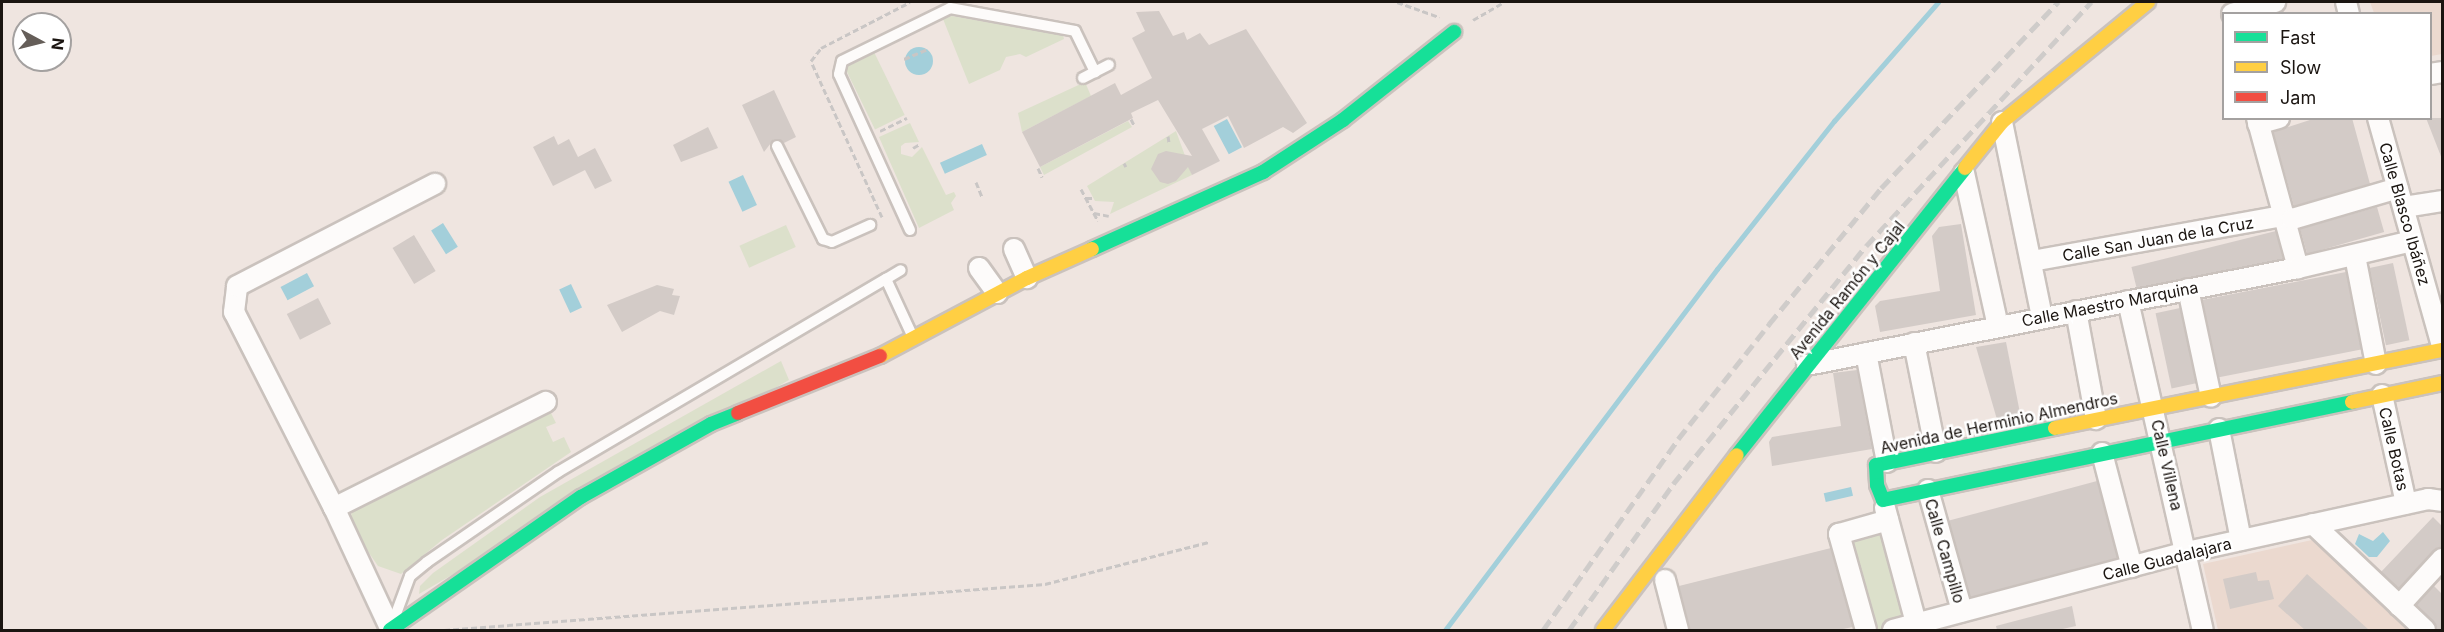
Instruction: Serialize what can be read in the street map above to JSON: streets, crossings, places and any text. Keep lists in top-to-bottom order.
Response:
{
  "streets": {
    "street": [
      "Calle Blasco Ibáñez",
      "Calle San Juan de la Cruz",
      "Avenida Ramón y Cajal",
      "Calle Maestro Marquina",
      "Avenida de Herminio Almendros",
      "Calle Botas",
      "Calle Villena",
      "Calle Campillo",
      "Calle Guadalajara"
    ]
  },
  "crossings": [
    ["Calle Blasco Ibáñez", "Calle San Juan de la Cruz"],
    ["Calle Blasco Ibáñez", "Calle Maestro Marquina"],
    ["Avenida Ramón y Cajal", "Calle Maestro Marquina"],
    ["Calle Maestro Marquina", "Calle Villena"],
    ["Avenida de Herminio Almendros", "Calle Villena"],
    ["Calle Botas", "Calle Guadalajara"],
    ["Calle Villena", "Calle Guadalajara"],
    ["Calle Campillo", "Calle Guadalajara"]
  ],
  "legend": ["Fast", "Slow", "Jam"],
  "north": "right"
}
